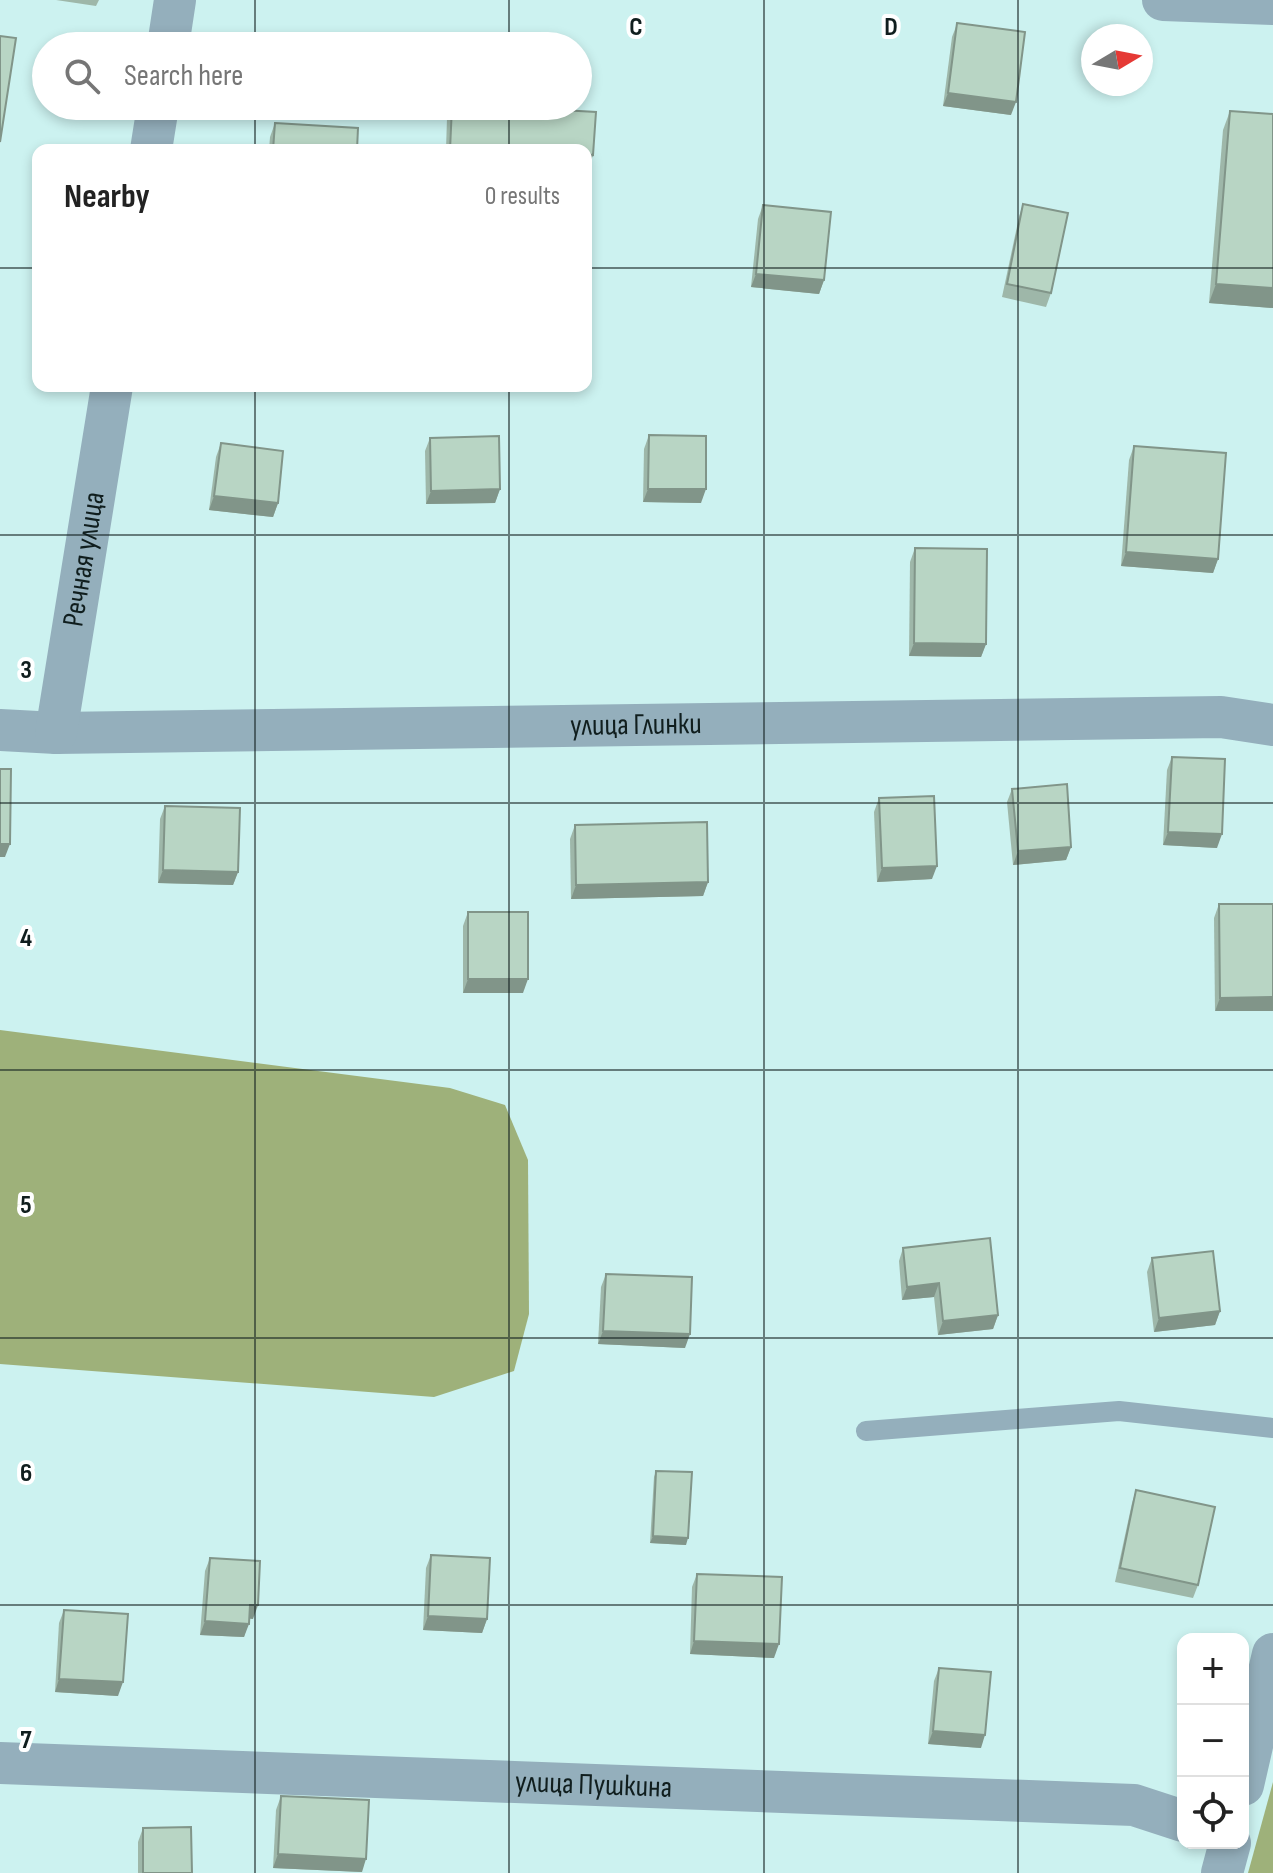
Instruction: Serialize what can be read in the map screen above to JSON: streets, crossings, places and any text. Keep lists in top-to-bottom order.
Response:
{
  "streets": {
    "street": ["Речная улица", "улица Глинки", "улица Пушкина"]
  },
  "crossings": [
    ["Речная улица", "улица Глинки"]
  ],
  "north": "right",
  "page": {
    "search": "Search here",
    "heading": ["Nearby", "0 results"],
    "map_buttons": ["+", "−"]
  },
  "grid": {
    "columns": ["C", "D"],
    "rows": [
      "3",
      "4",
      "5",
      "6",
      "7"
    ]
  }
}
